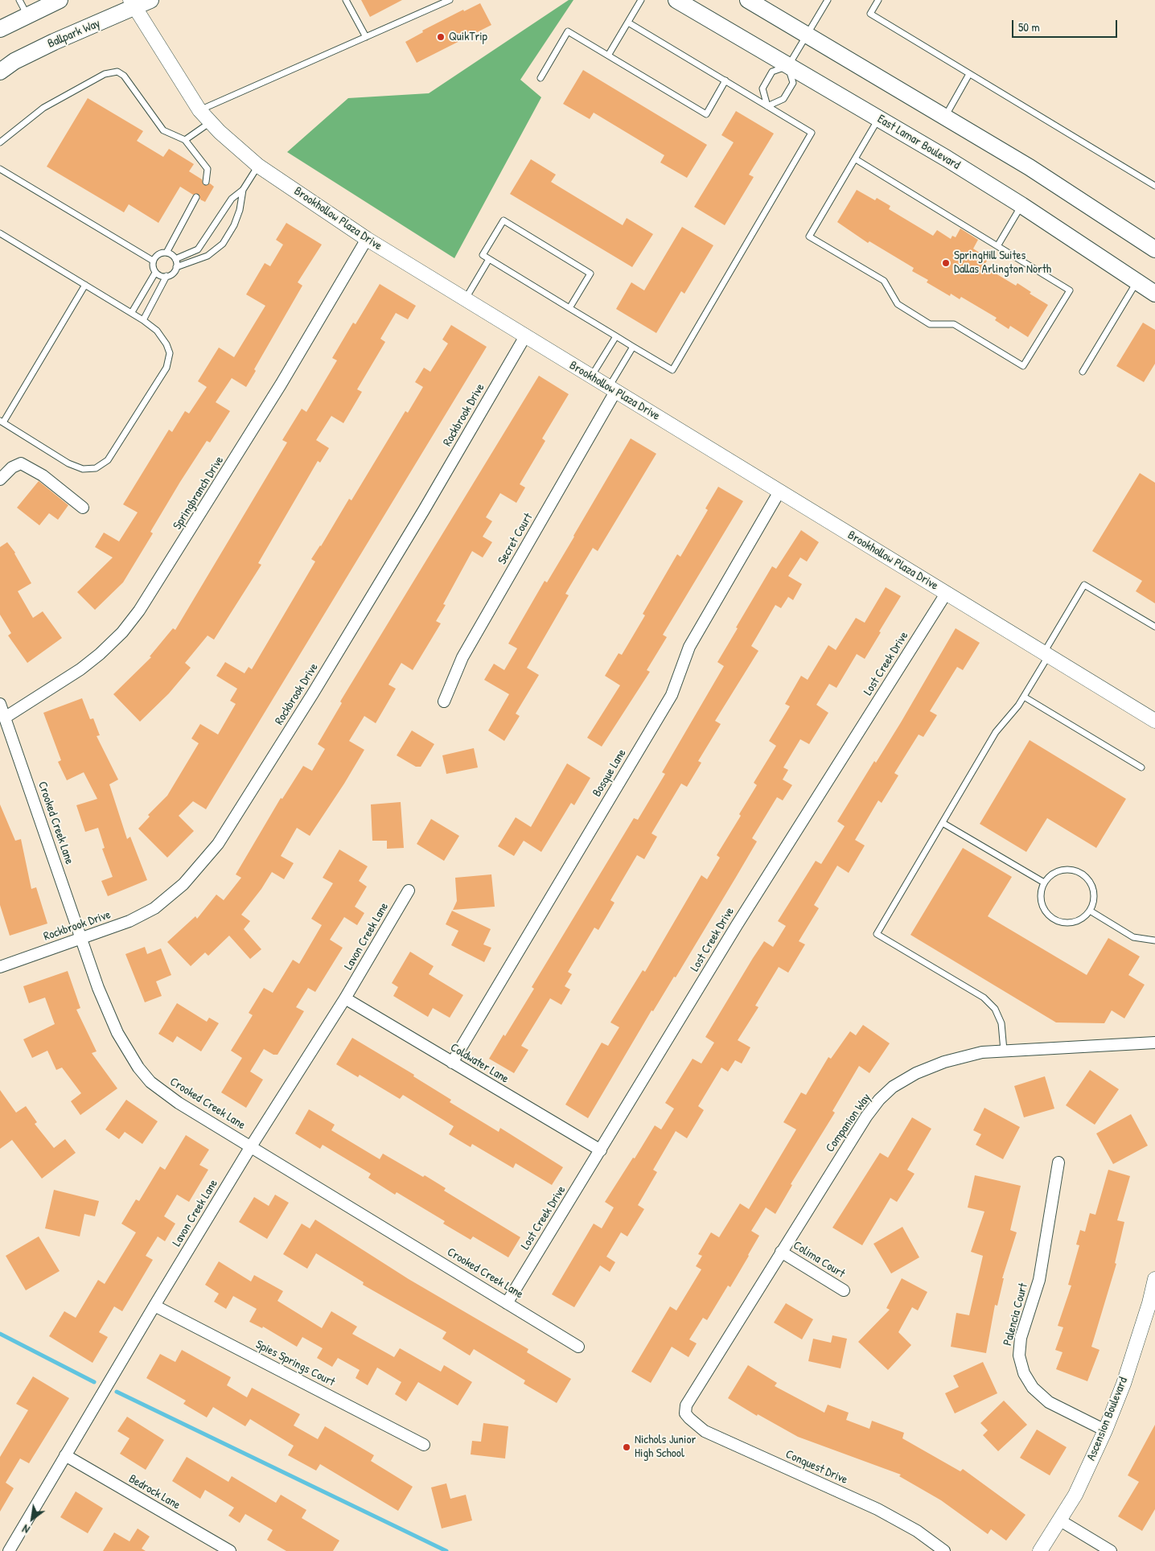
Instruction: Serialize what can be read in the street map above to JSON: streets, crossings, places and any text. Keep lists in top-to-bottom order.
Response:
{
  "streets": {
    "main road": ["Ballpark Way", "East Lamar Boulevard"],
    "street": [
      "Brookhollow Plaza Drive",
      "Rockbrook Drive",
      "Springbranch Drive",
      "Secret Court",
      "Lost Creek Drive",
      "Bosque Lane",
      "Crooked Creek Lane",
      "Lavon Creek Lane",
      "Coldwater Lane",
      "Companion Way",
      "Colima Court",
      "Palencia Court",
      "Spies Springs Court",
      "Ascension Boulevard",
      "Conquest Drive",
      "Bedrock Lane"
    ]
  },
  "crossings": [
    ["Ballpark Way", "Brookhollow Plaza Drive"],
    ["Brookhollow Plaza Drive", "Rockbrook Drive"],
    ["Brookhollow Plaza Drive", "Springbranch Drive"],
    ["Brookhollow Plaza Drive", "Secret Court"],
    ["Brookhollow Plaza Drive", "Lost Creek Drive"],
    ["Brookhollow Plaza Drive", "Bosque Lane"],
    ["Rockbrook Drive", "Crooked Creek Lane"],
    ["Springbranch Drive", "Crooked Creek Lane"],
    ["Lost Creek Drive", "Crooked Creek Lane"],
    ["Lost Creek Drive", "Coldwater Lane"],
    ["Bosque Lane", "Coldwater Lane"],
    ["Crooked Creek Lane", "Lavon Creek Lane"],
    ["Lavon Creek Lane", "Coldwater Lane"],
    ["Lavon Creek Lane", "Spies Springs Court"],
    ["Lavon Creek Lane", "Bedrock Lane"],
    ["Companion Way", "Colima Court"],
    ["Companion Way", "Conquest Drive"],
    ["Palencia Court", "Ascension Boulevard"]
  ],
  "places": ["QuikTrip", "SpringHill Suites Dallas Arlington North", "Nichols Junior High School"],
  "scale_bar": "50 m",
  "north": "bottom left"
}
